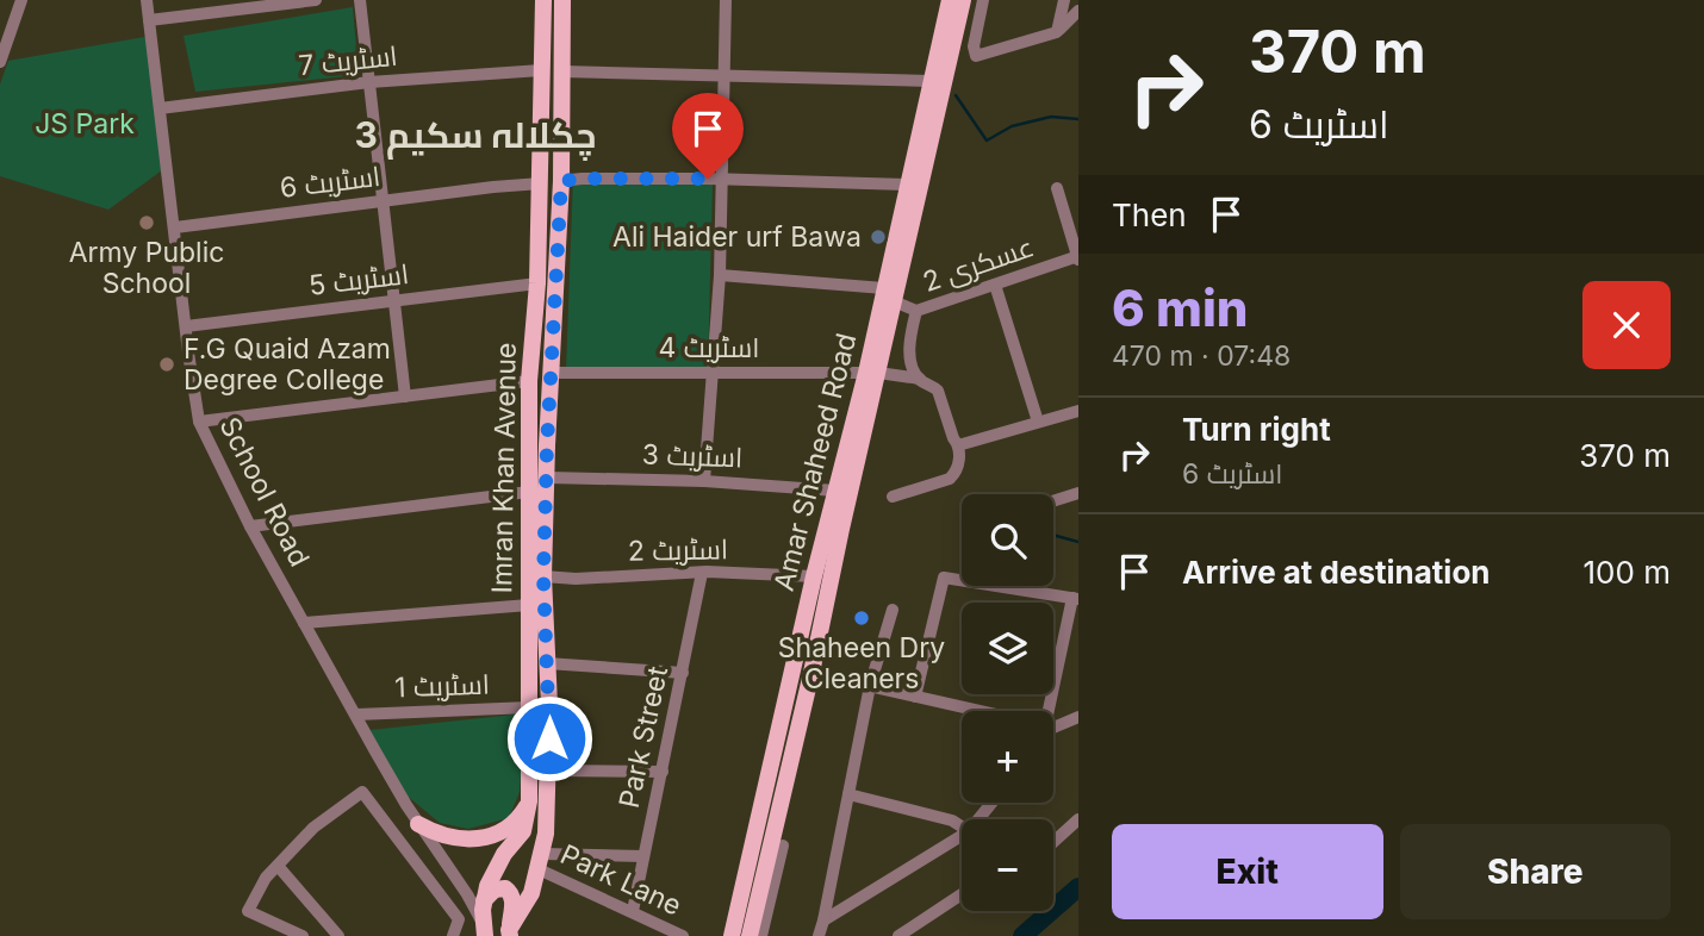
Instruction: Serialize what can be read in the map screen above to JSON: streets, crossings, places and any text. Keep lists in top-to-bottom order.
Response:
{
  "streets": {
    "main road": ["Amar Shaheed Road", "Imran Khan Avenue"],
    "street": [
      "اسٹریٹ 7",
      "اسٹریٹ 6",
      "عسکری 2",
      "اسٹریٹ 5",
      "اسٹریٹ 4",
      "اسٹریٹ 3",
      "School Road",
      "اسٹریٹ 2",
      "اسٹریٹ 1",
      "Park Street",
      "Park Lane"
    ]
  },
  "crossings": [
    ["اسٹریٹ 7", "Imran Khan Avenue"],
    ["اسٹریٹ 7", "School Road"],
    ["اسٹریٹ 6", "Imran Khan Avenue"],
    ["اسٹریٹ 6", "School Road"],
    ["عسکری 2", "Amar Shaheed Road"],
    ["اسٹریٹ 5", "Imran Khan Avenue"],
    ["اسٹریٹ 5", "School Road"],
    ["اسٹریٹ 4", "Amar Shaheed Road"],
    ["اسٹریٹ 4", "Imran Khan Avenue"],
    ["اسٹریٹ 3", "Amar Shaheed Road"],
    ["اسٹریٹ 3", "Imran Khan Avenue"],
    ["Amar Shaheed Road", "اسٹریٹ 2"],
    ["Imran Khan Avenue", "School Road"],
    ["Imran Khan Avenue", "اسٹریٹ 2"],
    ["Imran Khan Avenue", "اسٹریٹ 1"],
    ["Imran Khan Avenue", "Park Lane"],
    ["School Road", "اسٹریٹ 1"],
    ["اسٹریٹ 2", "Park Street"],
    ["Park Street", "Park Lane"]
  ],
  "districts": ["چکلالہ سکیم 3"],
  "parks": ["JS Park"],
  "places": [
    "Army Public School",
    "Ali Haider urf Bawa",
    "F.G Quaid Azam Degree College",
    "Shaheen Dry Cleaners"
  ],
  "page": {
    "turn": ["370 m", "اسٹریٹ 6"],
    "then": "Then",
    "heading": ["6 min", "470 m · 07:48"],
    "list": [
      {
        "name": "Turn right",
        "note": "اسٹریٹ 6",
        "value": "370 m"
      },
      {
        "name": "Arrive at destination",
        "value": "100 m"
      }
    ],
    "map_buttons": ["+", "−"],
    "buttons": ["Exit", "Share"]
  }
}
